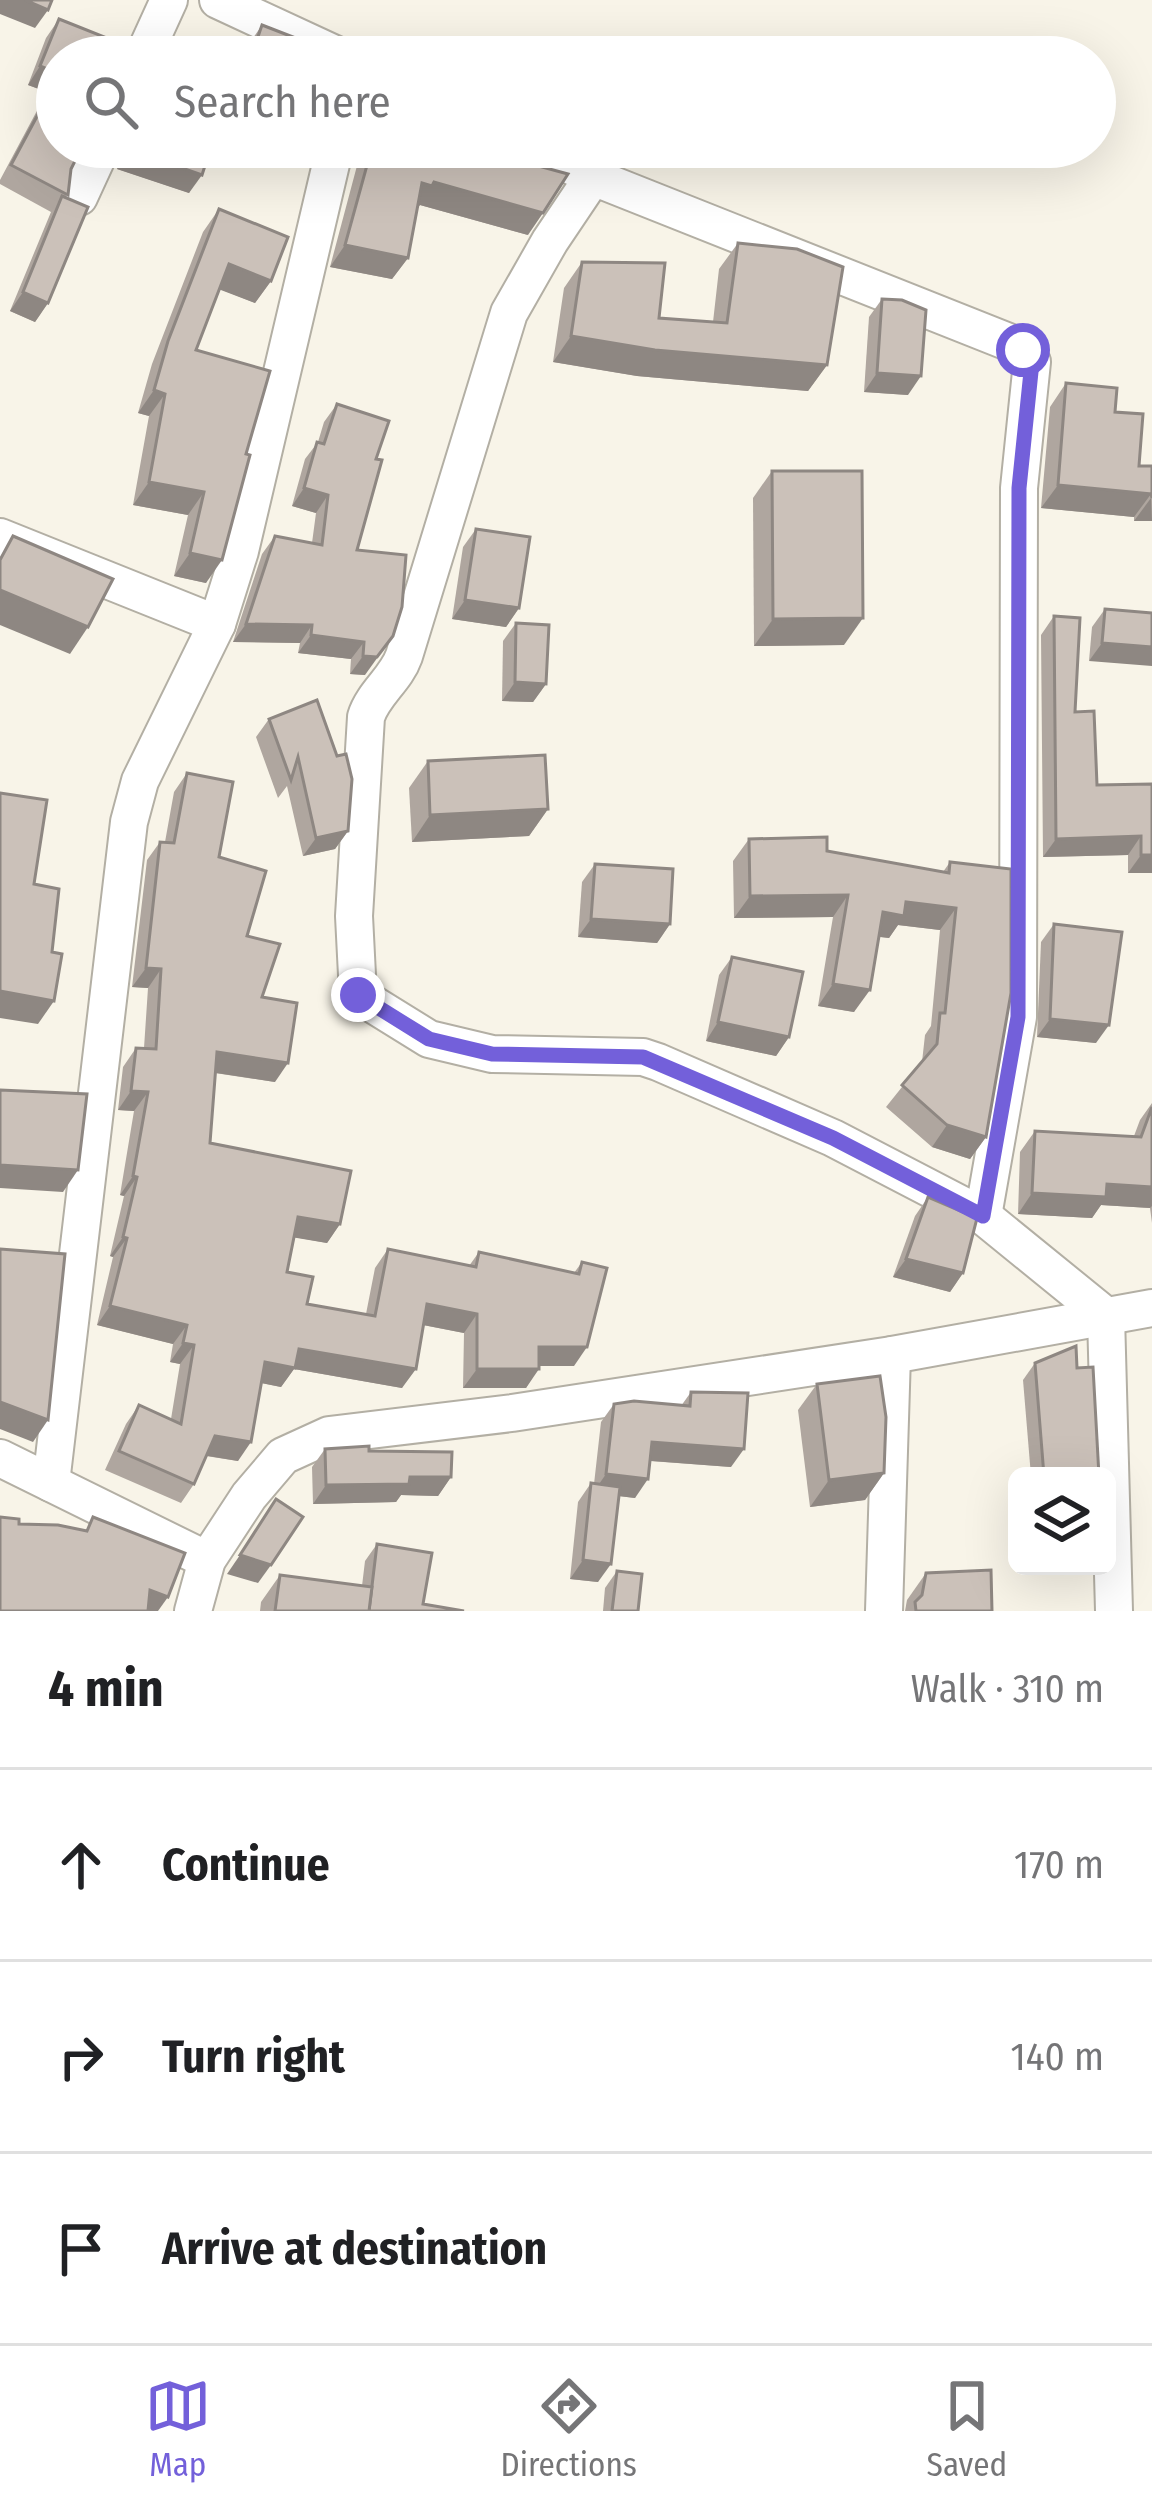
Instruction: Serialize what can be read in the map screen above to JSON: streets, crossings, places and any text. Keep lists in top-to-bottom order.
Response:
{
  "page": {
    "search": "Search here",
    "heading": ["4 min", "Walk · 310 m"],
    "list": [
      ["Continue", "170 m"],
      ["Turn right", "140 m"],
      "Arrive at destination"
    ],
    "nav": ["Map", "Directions", "Saved"]
  }
}
